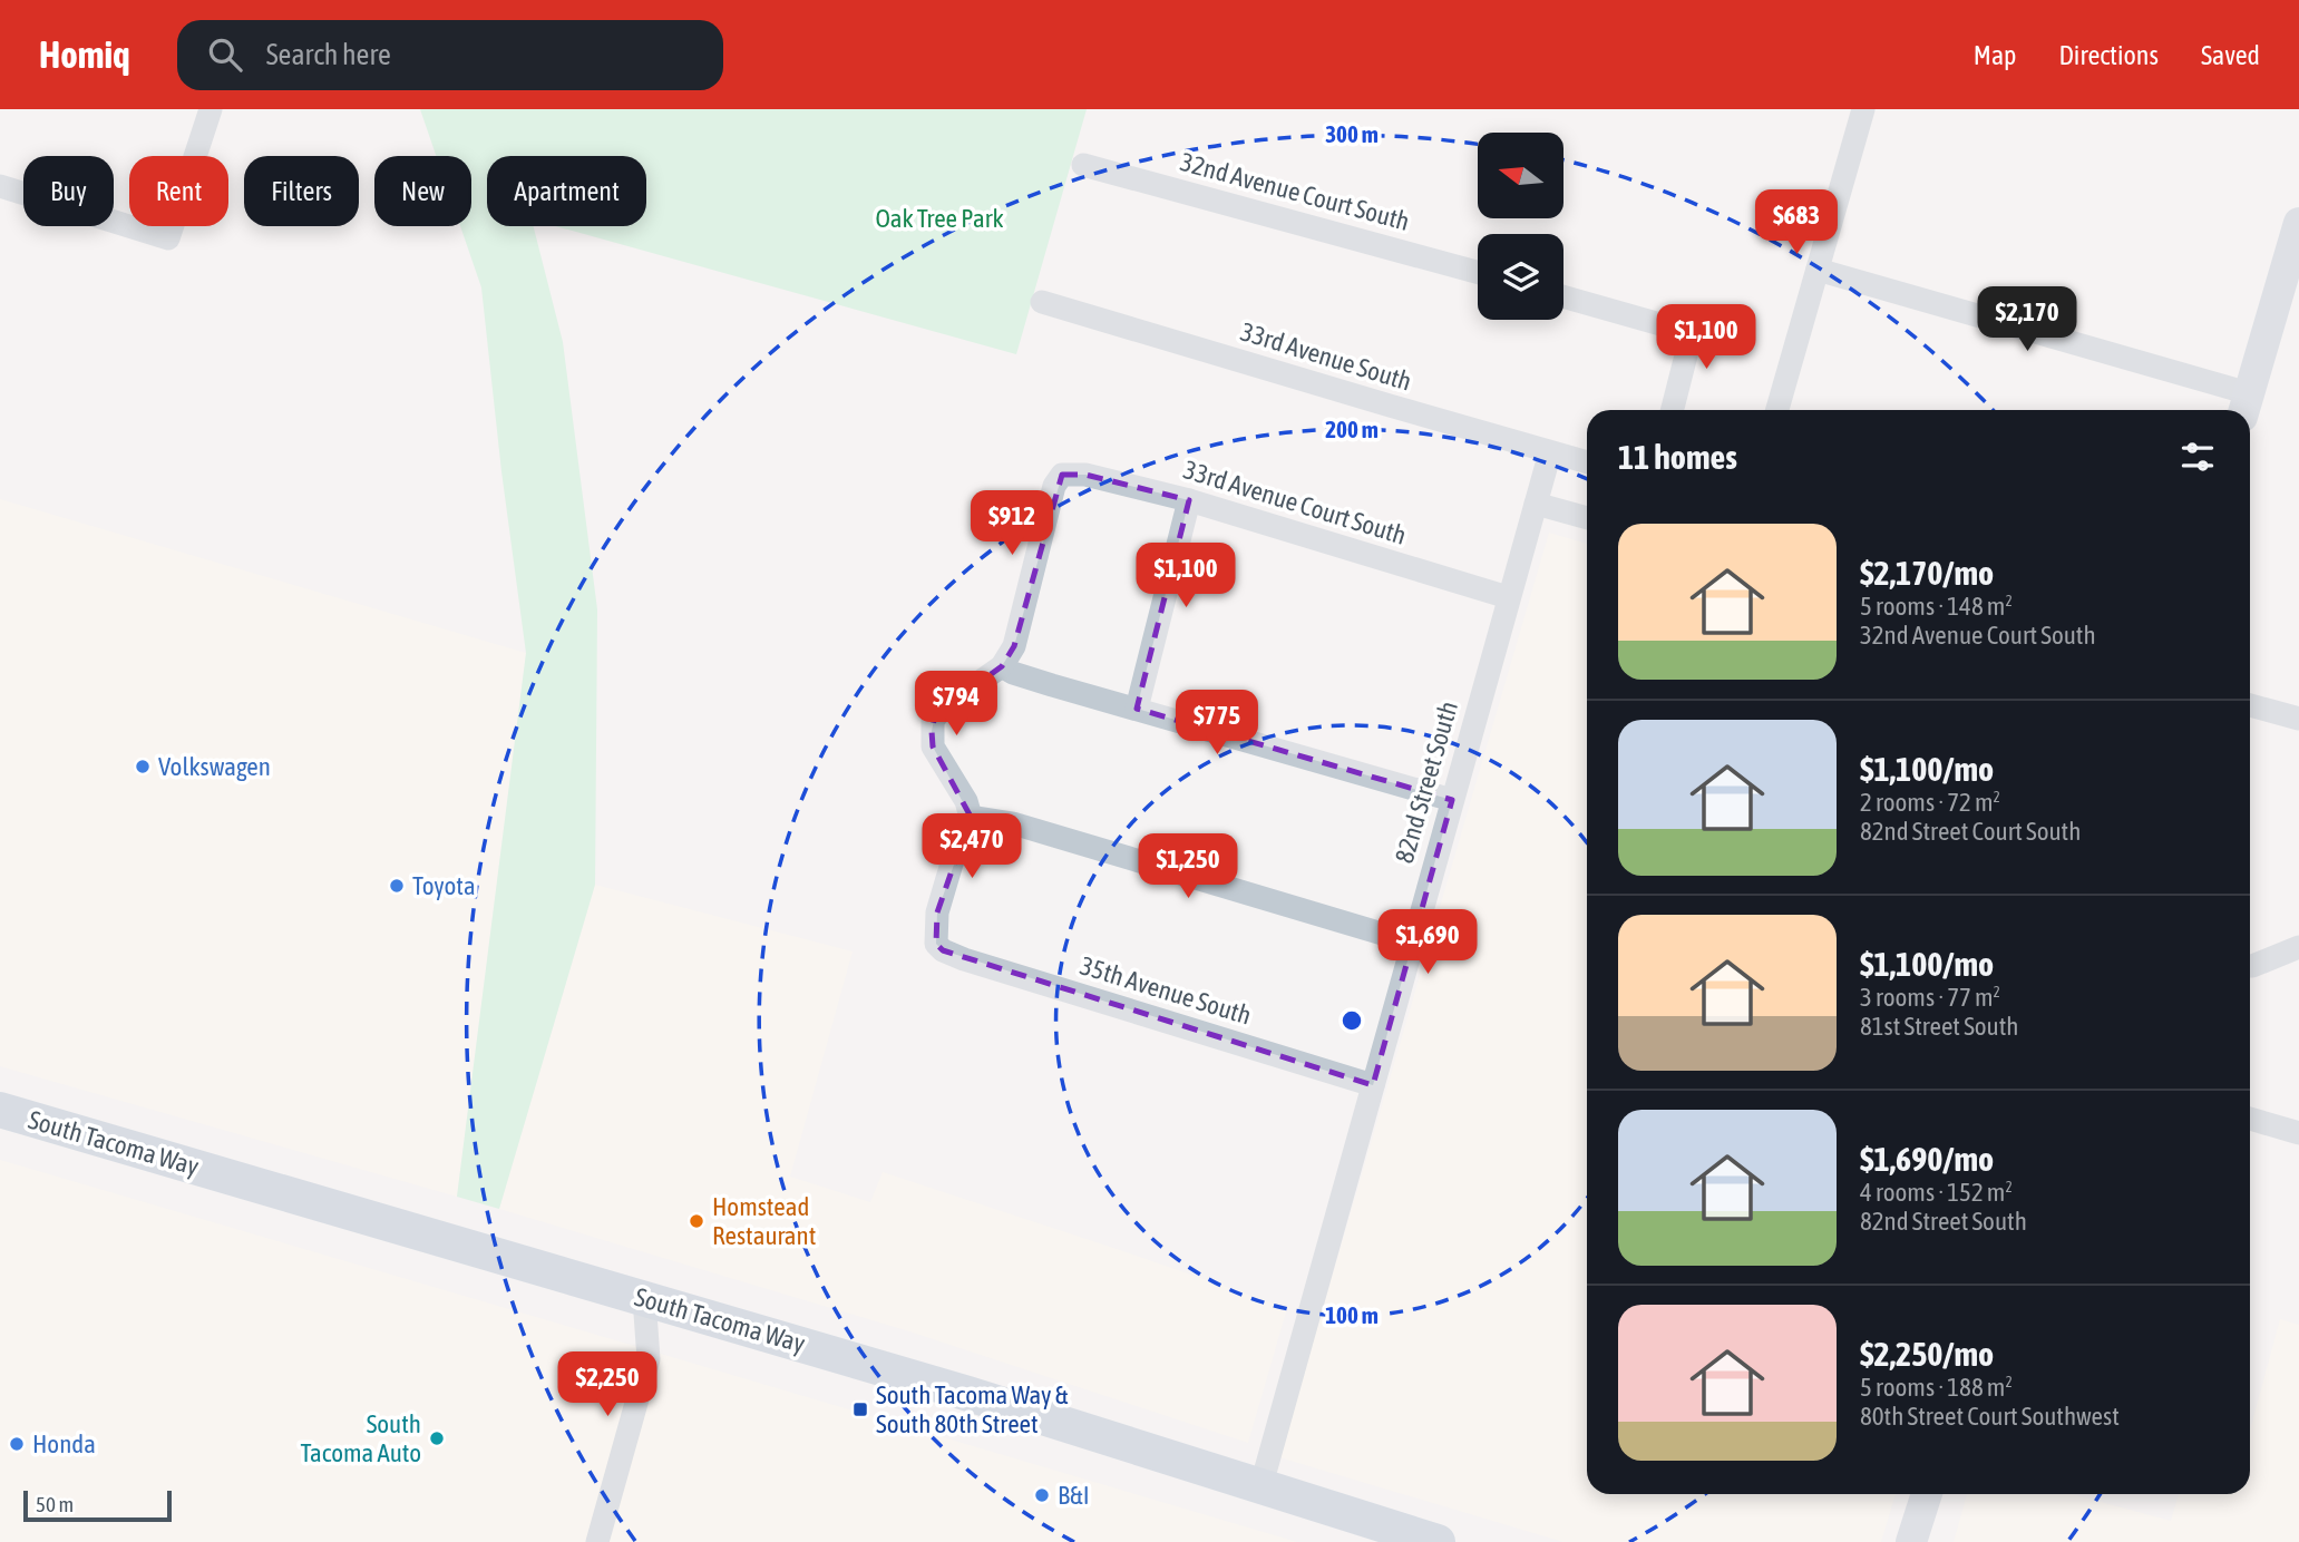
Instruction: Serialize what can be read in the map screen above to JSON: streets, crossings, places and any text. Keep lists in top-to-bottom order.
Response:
{
  "streets": {
    "main road": ["South Tacoma Way"],
    "street": [
      "32nd Avenue Court South",
      "33rd Avenue South",
      "33rd Avenue Court South",
      "82nd Street South",
      "35th Avenue South"
    ]
  },
  "crossings": [
    ["33rd Avenue South", "82nd Street South"],
    ["33rd Avenue Court South", "82nd Street South"],
    ["82nd Street South", "35th Avenue South"],
    ["82nd Street South", "South Tacoma Way"]
  ],
  "parks": ["Oak Tree Park"],
  "places": {
    "other": [
      "Volkswagen",
      "Toyota",
      "Homstead Restaurant",
      "South Tacoma Auto",
      "Honda",
      "B&I"
    ],
    "transit": ["South Tacoma Way & South 80th Street"]
  },
  "scale_bar": "50 m",
  "north": "left",
  "page": {
    "header": "Homiq",
    "search": "Search here",
    "nav": ["Map", "Directions", "Saved"],
    "chip": [
      "Buy",
      "Rent",
      "Filters",
      "New",
      "Apartment"
    ],
    "price": [
      "$683",
      "$2,170",
      "$1,100",
      "$912",
      "$1,100",
      "$794",
      "$775",
      "$2,470",
      "$1,250",
      "$1,690",
      "$2,250"
    ],
    "heading": "11 homes",
    "list": [
      {
        "name": "$2,170/mo",
        "note": "5 rooms · 148 m² · 32nd Avenue Court South"
      },
      {
        "name": "$1,100/mo",
        "note": "2 rooms · 72 m² · 82nd Street Court South"
      },
      {
        "name": "$1,100/mo",
        "note": "3 rooms · 77 m² · 81st Street South"
      },
      {
        "name": "$1,690/mo",
        "note": "4 rooms · 152 m² · 82nd Street South"
      },
      {
        "name": "$2,250/mo",
        "note": "5 rooms · 188 m² · 80th Street Court Southwest"
      }
    ],
    "scale": "50 m"
  },
  "rings": ["300 m", "200 m", "100 m"]
}
